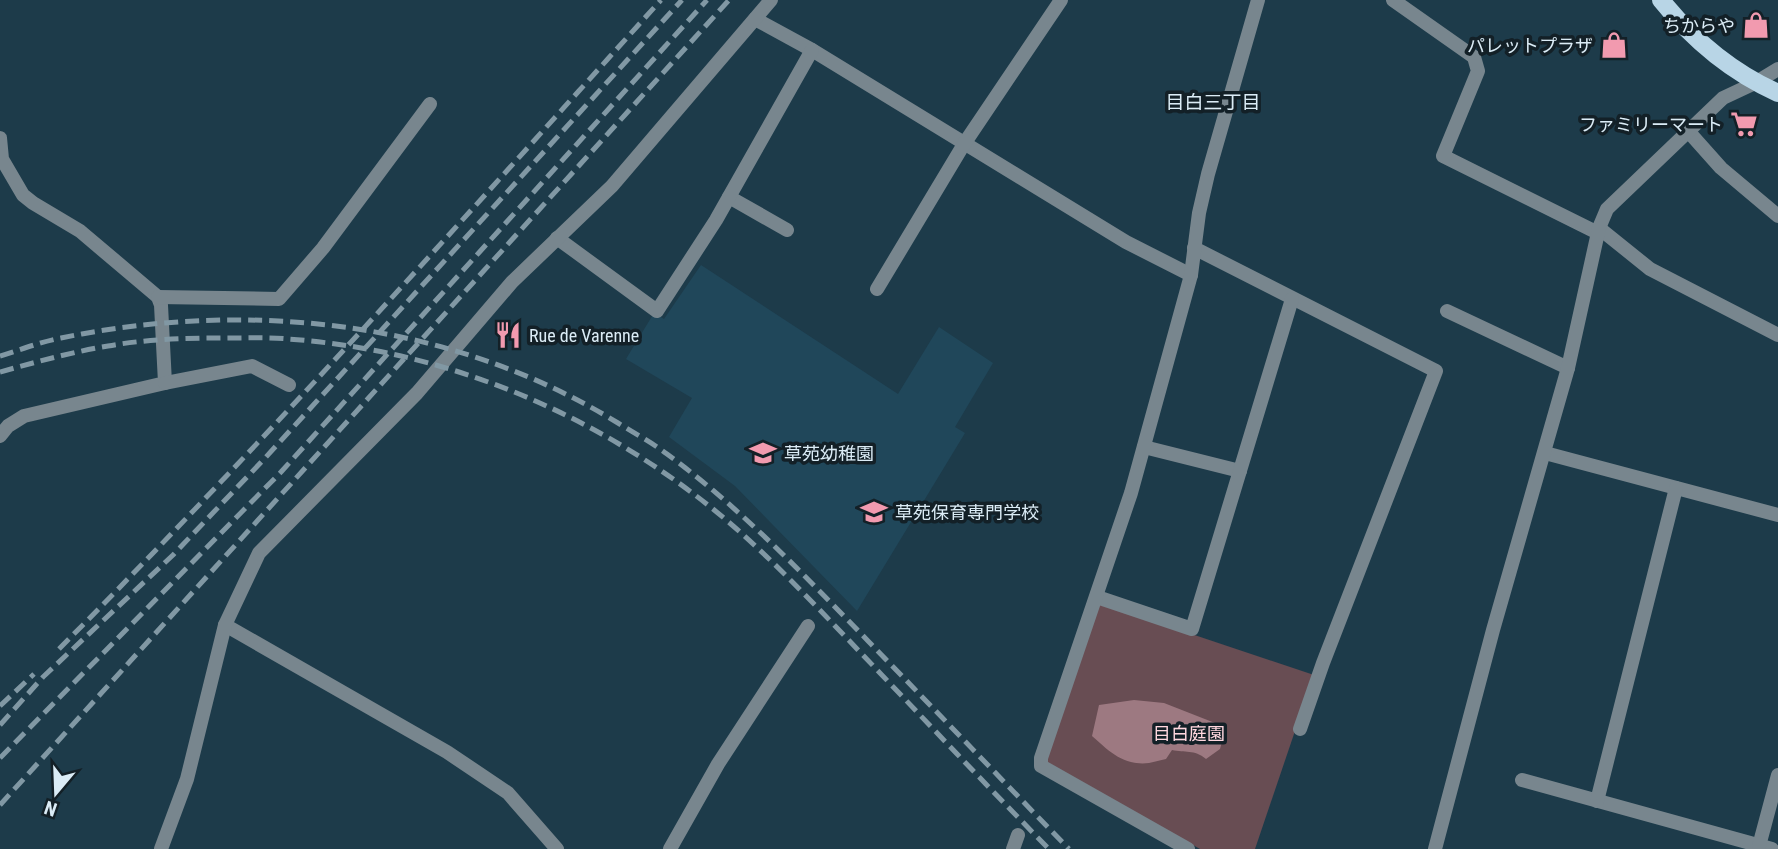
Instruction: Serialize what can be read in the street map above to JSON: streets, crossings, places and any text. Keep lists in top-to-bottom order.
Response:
{
  "districts": ["目白三丁目"],
  "parks": ["目白庭園"],
  "places": {
    "shop": ["ちからや", "パレットプラザ"],
    "supermarket": ["ファミリーマート"],
    "restaurant": ["Rue de Varenne"],
    "school or university": ["草苑幼稚園", "草苑保育専門学校"]
  },
  "north": "bottom"
}
